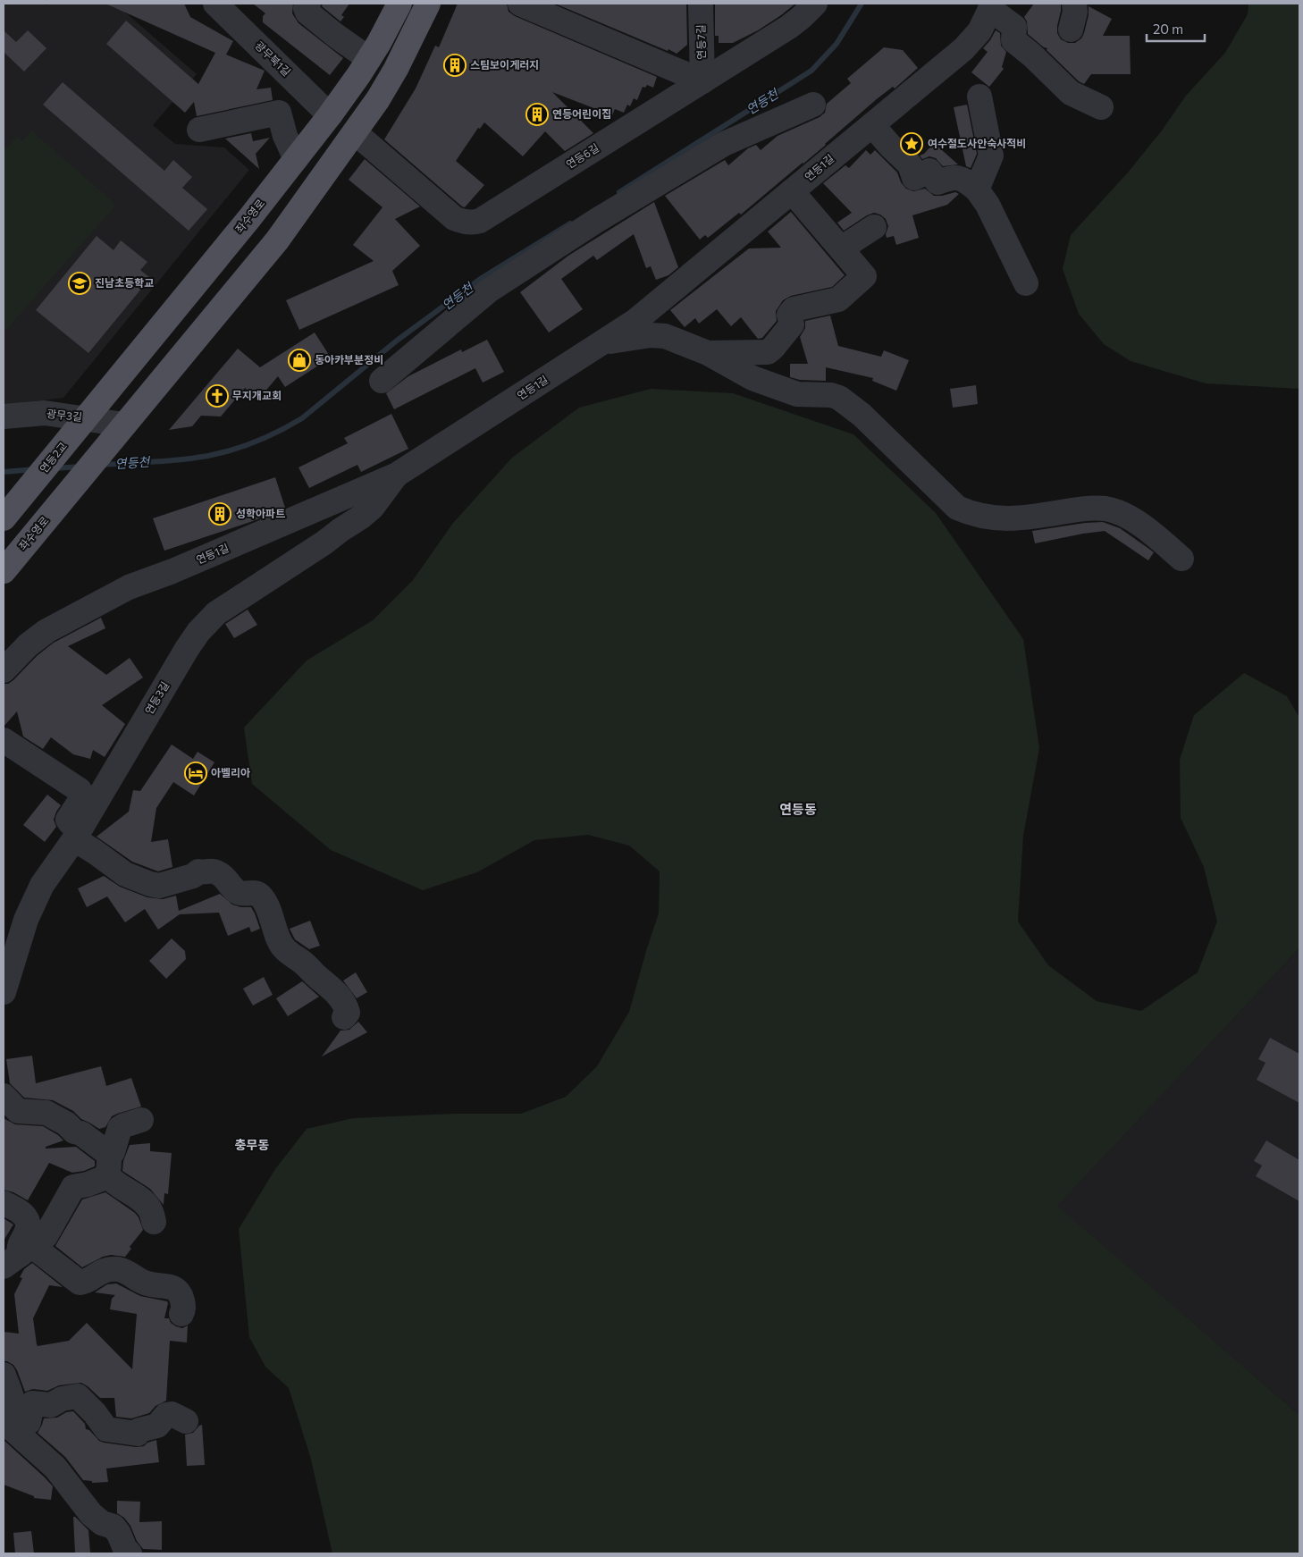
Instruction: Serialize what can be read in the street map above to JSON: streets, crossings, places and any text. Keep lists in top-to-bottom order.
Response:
{
  "streets": {
    "main road": ["좌수영로", "연등2교"],
    "street": [
      "연등7길",
      "광무북1길",
      "연등6길",
      "연등1길",
      "광무3길",
      "연등3길"
    ]
  },
  "crossings": [
    ["연등7길", "연등6길"],
    ["광무북1길", "좌수영로"],
    ["연등1길", "연등3길"],
    ["좌수영로", "광무3길"],
    ["좌수영로", "연등2교"],
    ["광무3길", "연등2교"]
  ],
  "districts": ["연등동", "충무동"],
  "water": ["연등천"],
  "places": {
    "building": ["스팀보이게러지", "연등어린이집", "성학아파트"],
    "place": ["여수절도사안숙사적비"],
    "school or university": ["진남초등학교"],
    "shop": ["동아카부분정비"],
    "church": ["무지개교회"],
    "hotel": ["아벨리아"]
  },
  "scale_bar": "20 m"
}
